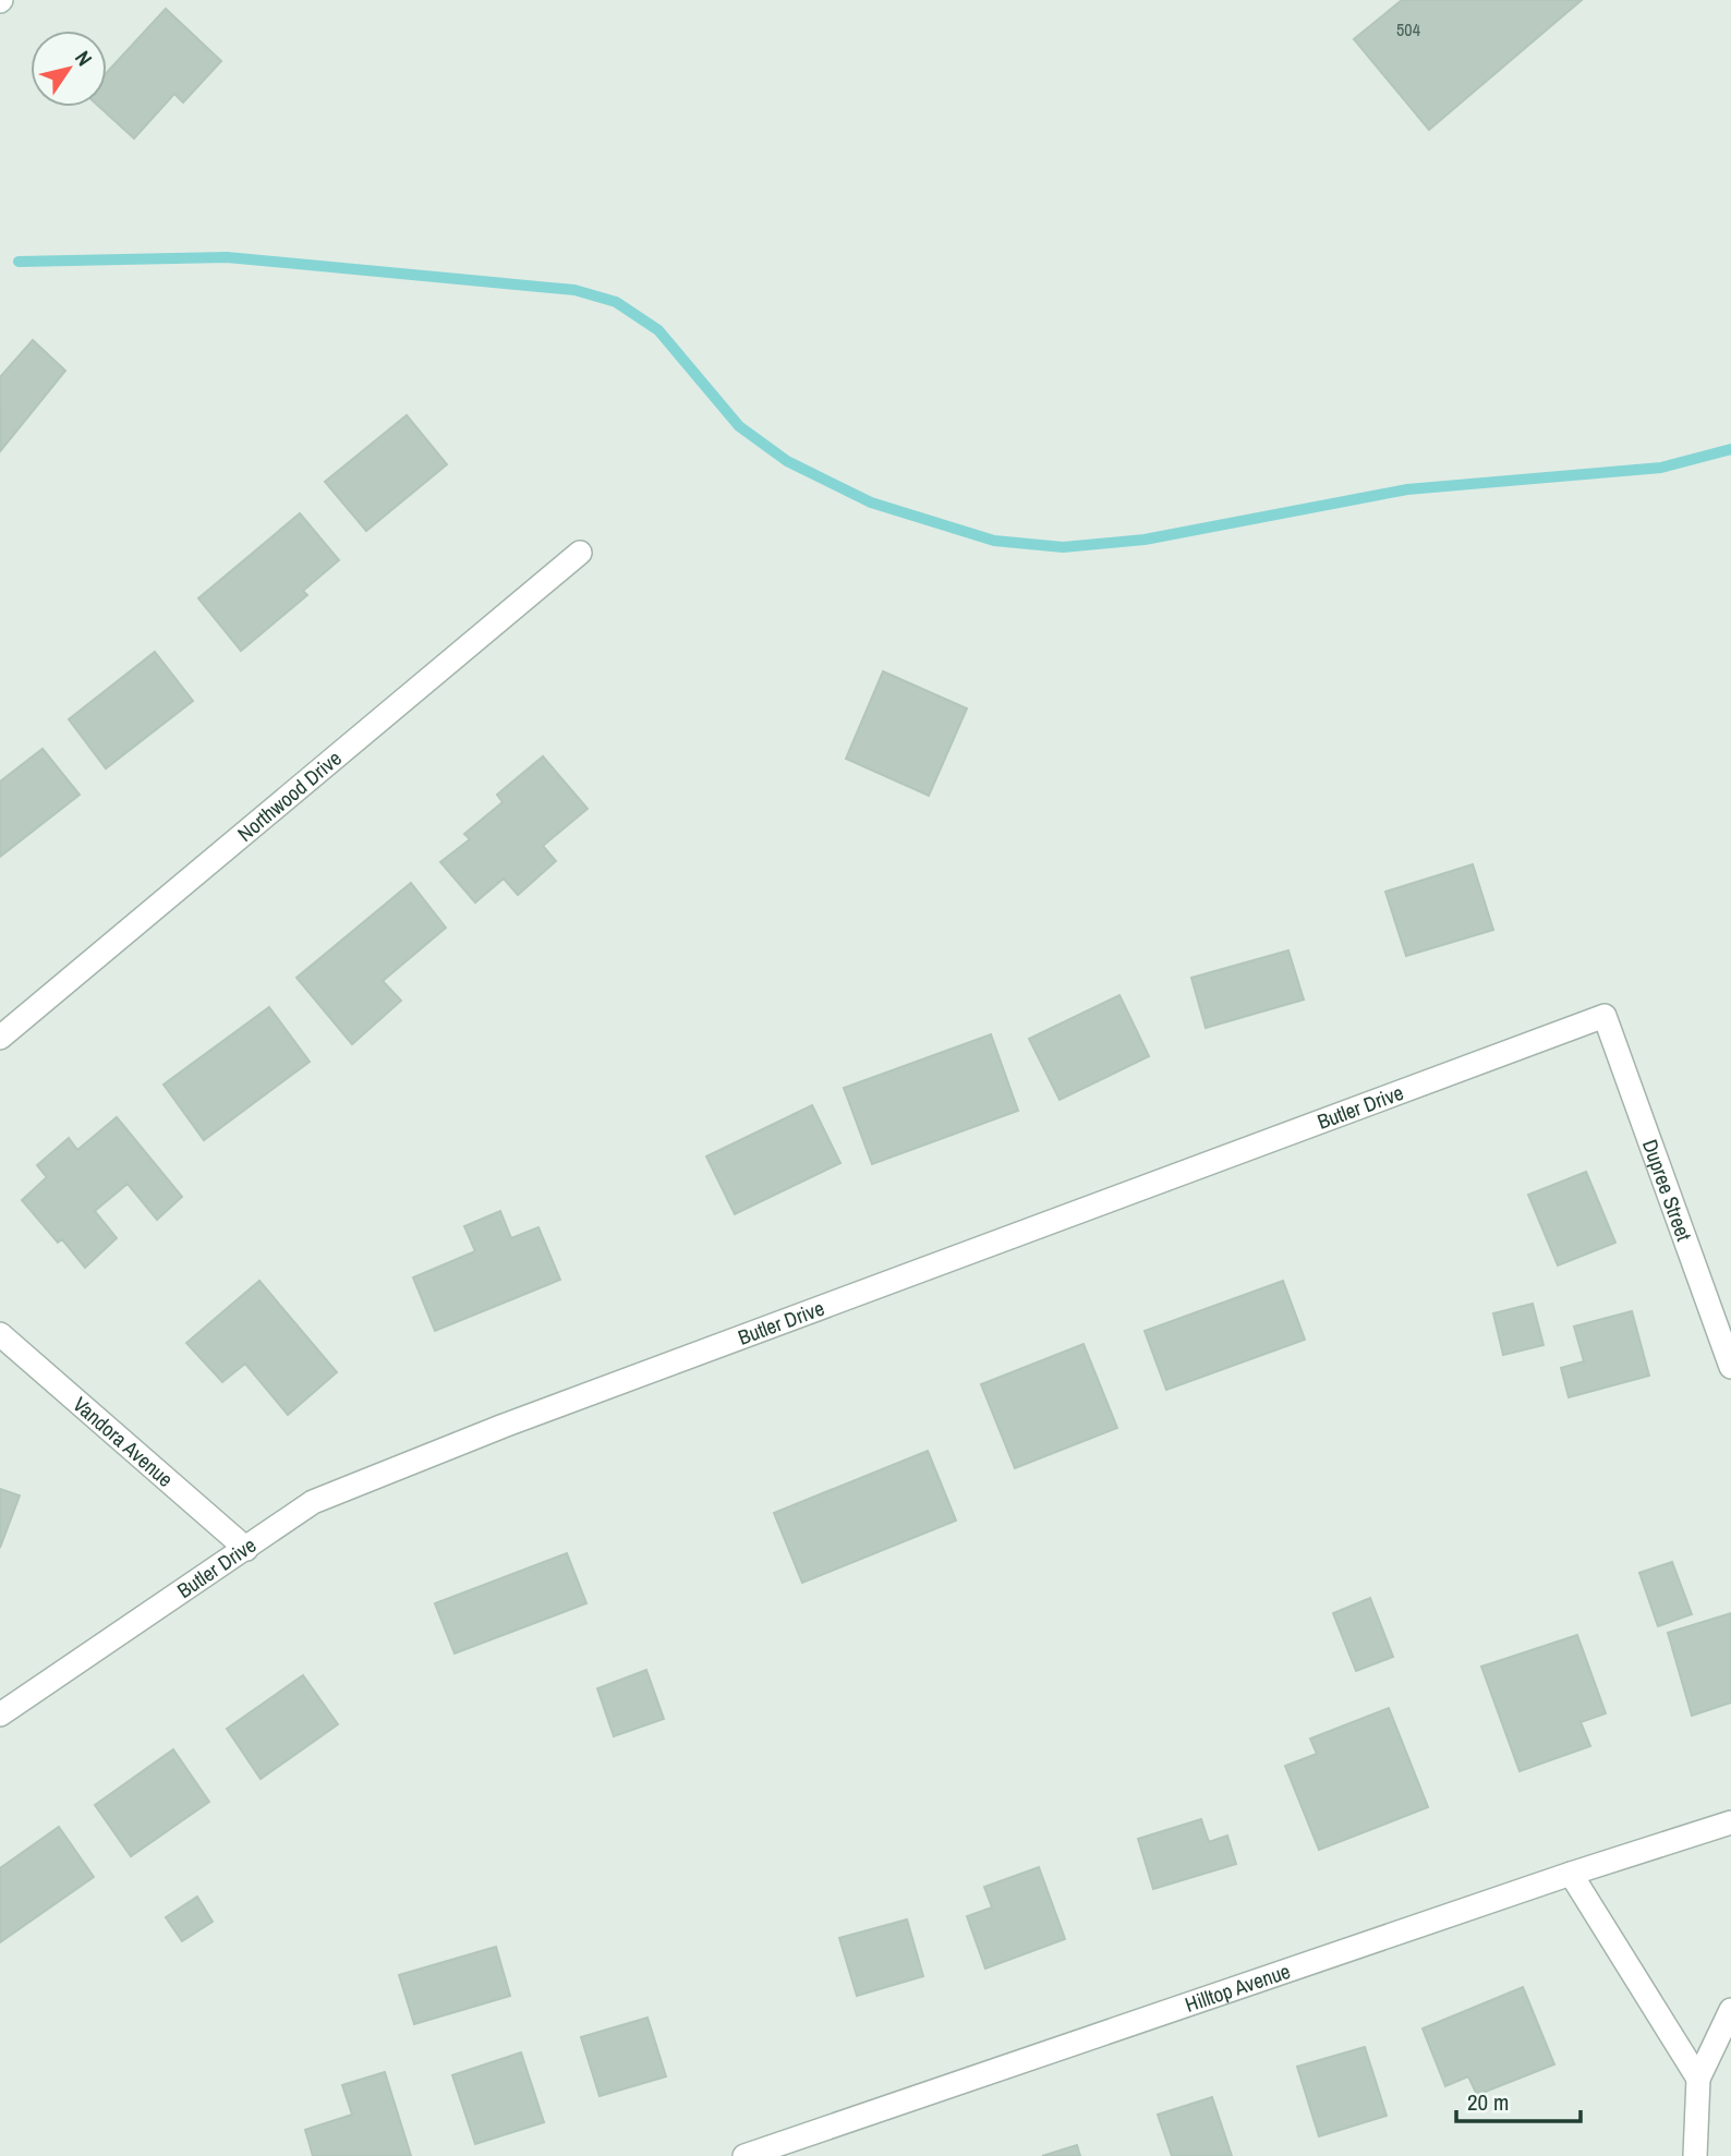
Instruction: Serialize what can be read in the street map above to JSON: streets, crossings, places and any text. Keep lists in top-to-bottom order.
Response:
{
  "streets": {
    "street": [
      "Northwood Drive",
      "Butler Drive",
      "Dupree Street",
      "Vandora Avenue",
      "Hilltop Avenue"
    ]
  },
  "crossings": [
    ["Butler Drive", "Dupree Street"],
    ["Butler Drive", "Vandora Avenue"]
  ],
  "house_numbers": ["504"],
  "scale_bar": "20 m",
  "north": "top right"
}
